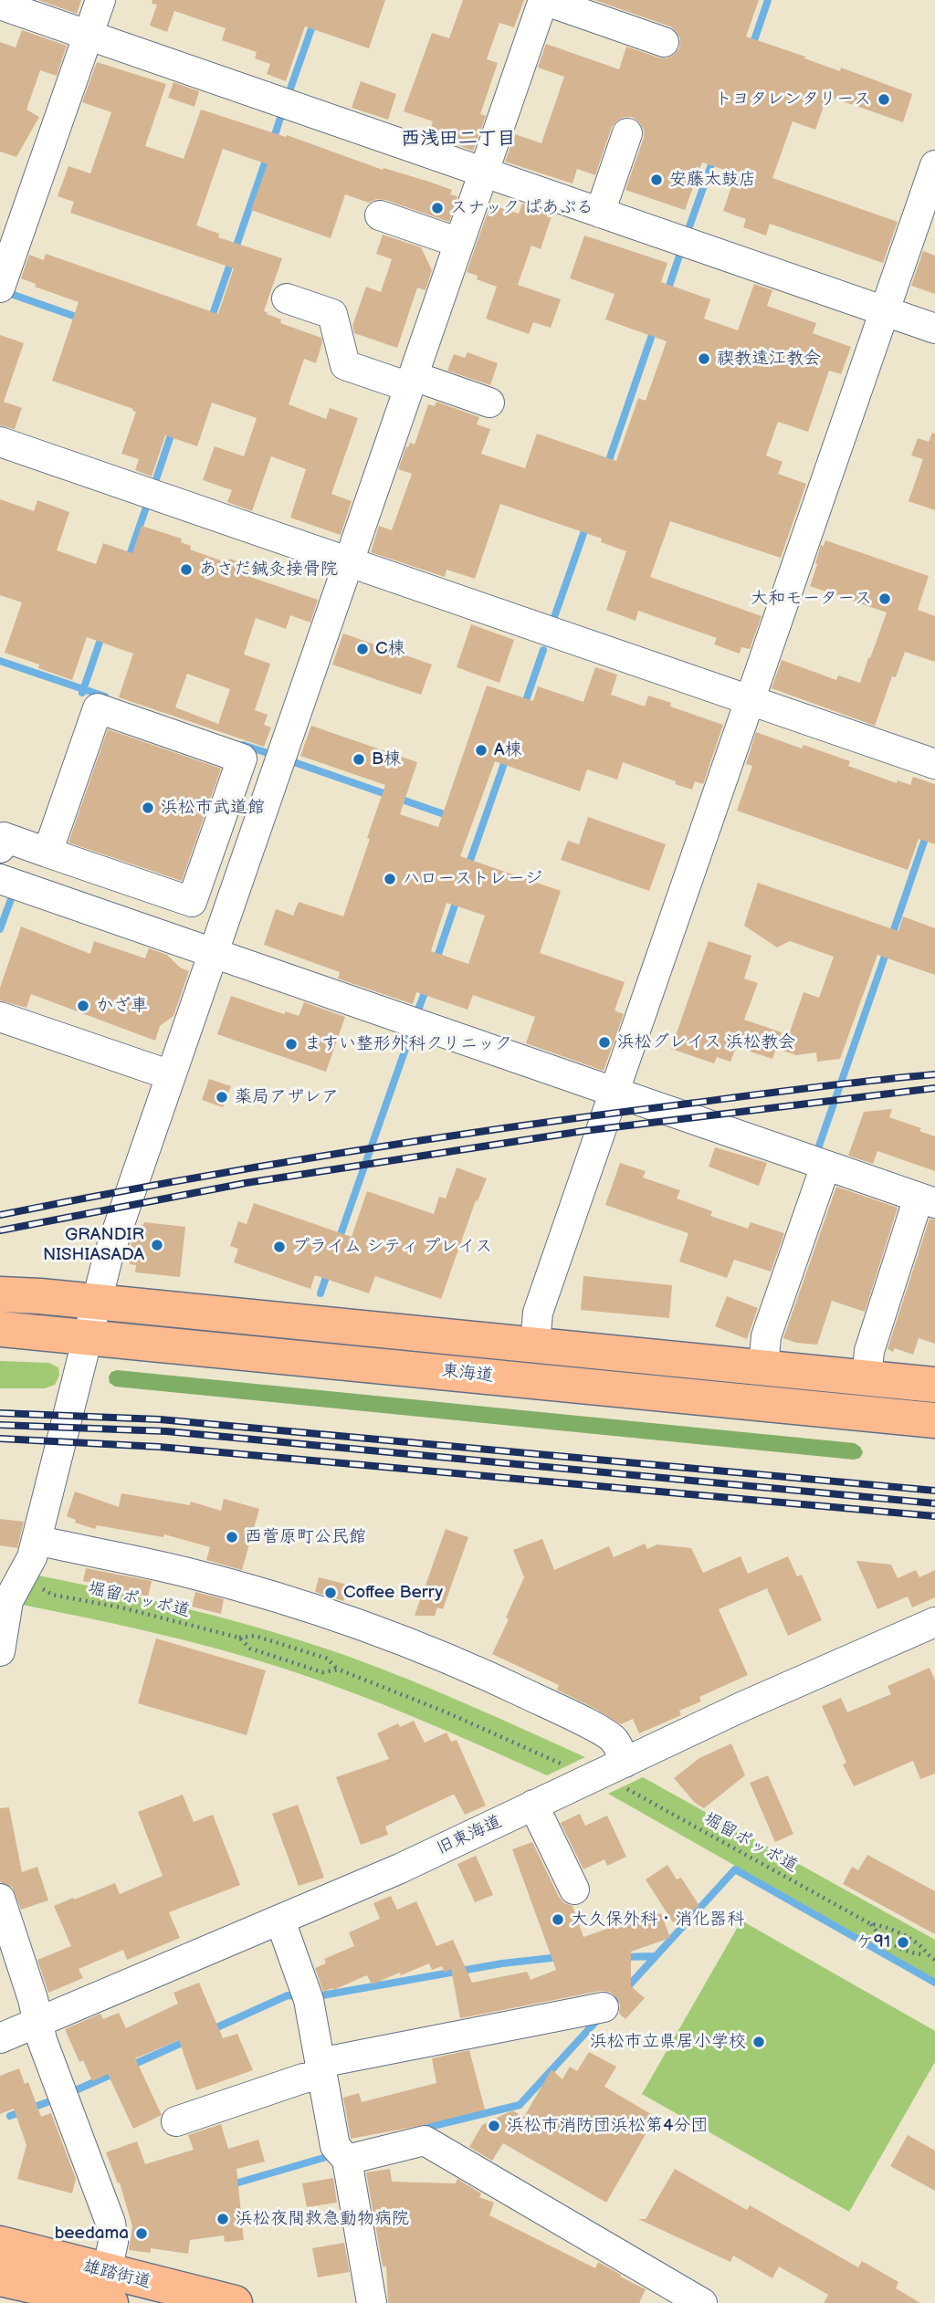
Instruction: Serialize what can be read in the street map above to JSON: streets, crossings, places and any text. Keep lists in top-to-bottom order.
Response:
{
  "streets": {
    "main road": ["東海道", "雄踏街道"],
    "street": ["旧東海道"],
    "path": ["堀留ポッポ道"]
  },
  "crossings": [
    ["堀留ポッポ道", "旧東海道"]
  ],
  "districts": ["西浅田二丁目"],
  "places": [
    "トヨタレンタリース",
    "安藤太鼓店",
    "スナック ぱあぷる",
    "禊教遠江教会",
    "あさだ鍼灸接骨院",
    "大和モータース",
    "C棟",
    "A棟",
    "B棟",
    "浜松市武道館",
    "ハローストレージ",
    "かざ車",
    "浜松グレイス 浜松教会",
    "ますい整形外科クリニック",
    "薬局アザレア",
    "GRANDIR NISHIASADA",
    "プライム シティ プレイス",
    "西菅原町公民館",
    "Coffee Berry",
    "大久保外科・消化器科",
    "ケ91",
    "浜松市立県居小学校",
    "浜松市消防団浜松第4分団",
    "浜松夜間救急動物病院",
    "beedama"
  ]
}
